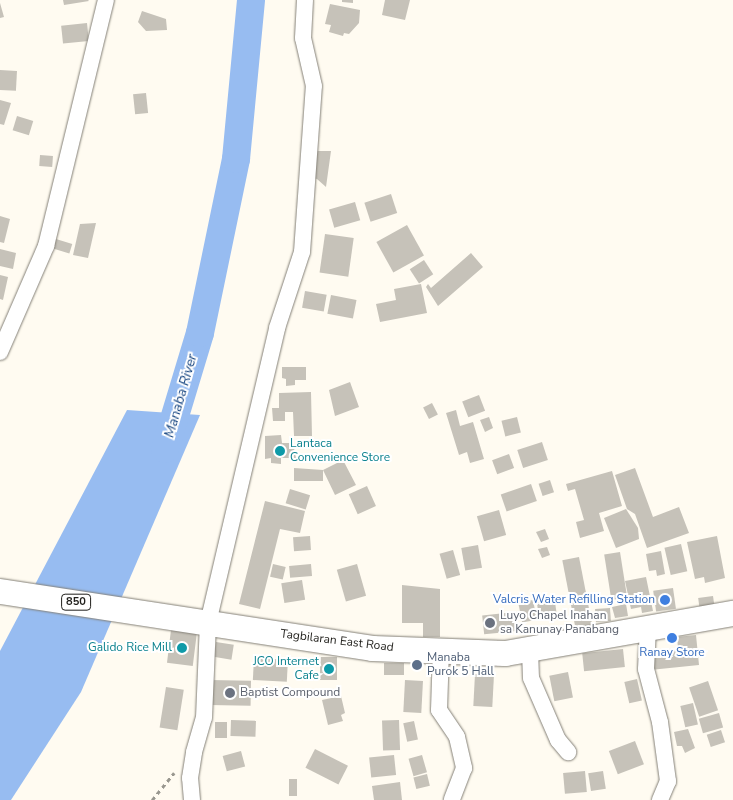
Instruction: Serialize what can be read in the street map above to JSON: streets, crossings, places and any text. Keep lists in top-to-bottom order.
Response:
{
  "streets": {
    "main road": ["850", "Tagbilaran East Road"]
  },
  "water": ["Manaba River"],
  "places": [
    "Lantaca Convenience Store",
    "Valcris Water Refilling Station",
    "Luyo Chapel Inahan sa Kanunay Panabang",
    "Ranay Store",
    "Galido Rice Mill",
    "Manaba Purok 5 Hall",
    "JCO Internet Cafe",
    "Baptist Compound"
  ]
}
